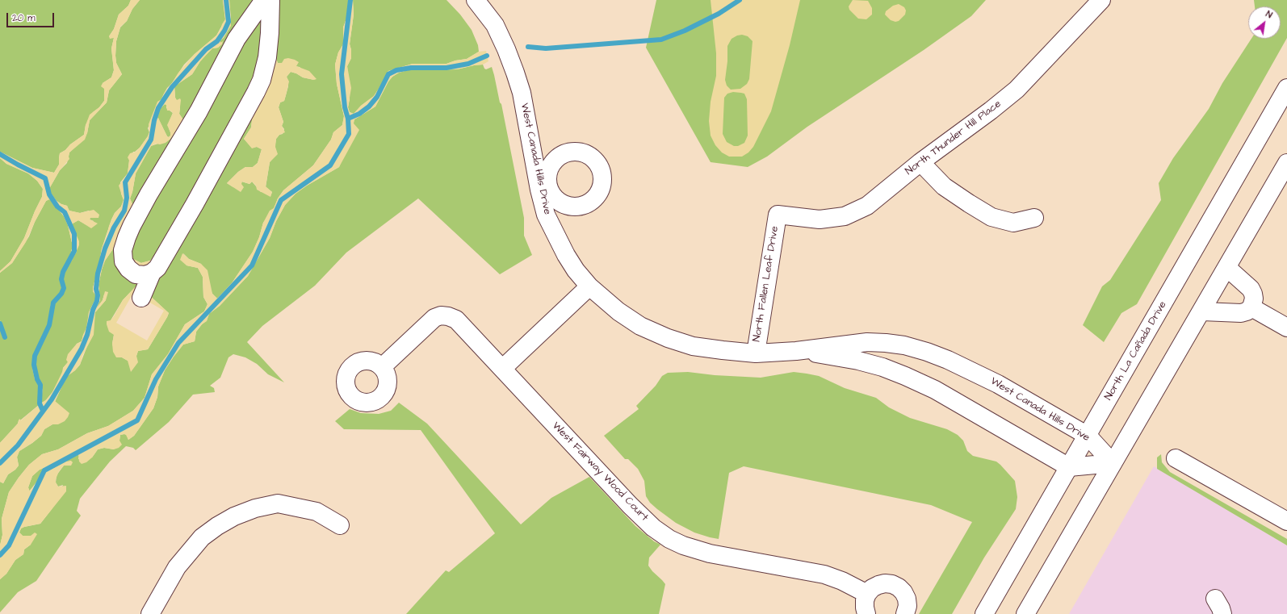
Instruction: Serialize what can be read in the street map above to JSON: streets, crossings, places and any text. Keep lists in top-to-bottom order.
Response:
{
  "streets": {
    "street": [
      "North Thunder Hill Place",
      "West Canada Hills Drive",
      "North Fallen Leaf Drive",
      "North La Cañada Drive",
      "West Fairway Wood Court"
    ]
  },
  "crossings": [
    ["North Thunder Hill Place", "North Fallen Leaf Drive"],
    ["West Canada Hills Drive", "North Fallen Leaf Drive"],
    ["West Canada Hills Drive", "North La Cañada Drive"]
  ],
  "scale_bar": "20 m",
  "north": "top right"
}
